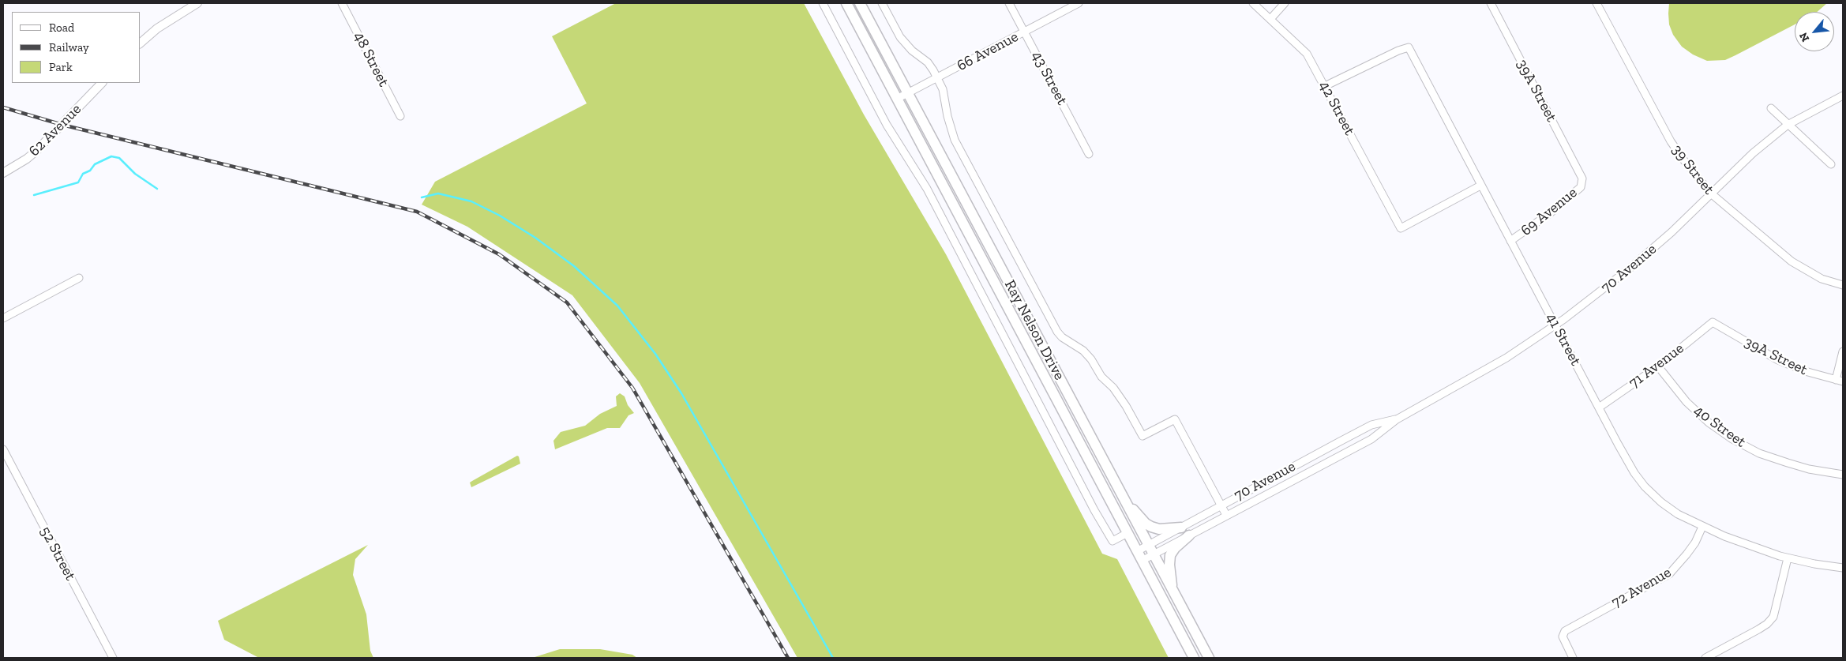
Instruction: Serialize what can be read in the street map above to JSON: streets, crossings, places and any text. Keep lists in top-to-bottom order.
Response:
{
  "streets": {
    "highway": ["Ray Nelson Drive"],
    "main road": ["62 Avenue"],
    "street": [
      "66 Avenue",
      "48 Street",
      "43 Street",
      "39A Street",
      "42 Street",
      "39 Street",
      "69 Avenue",
      "70 Avenue",
      "41 Street",
      "71 Avenue",
      "40 Street",
      "52 Street",
      "72 Avenue"
    ]
  },
  "crossings": [
    ["66 Avenue", "43 Street"],
    ["66 Avenue", "Ray Nelson Drive"],
    ["39A Street", "69 Avenue"],
    ["39A Street", "71 Avenue"],
    ["42 Street", "41 Street"],
    ["39 Street", "70 Avenue"],
    ["69 Avenue", "41 Street"],
    ["70 Avenue", "Ray Nelson Drive"],
    ["70 Avenue", "41 Street"],
    ["41 Street", "71 Avenue"],
    ["41 Street", "72 Avenue"],
    ["71 Avenue", "40 Street"]
  ],
  "legend": ["Road", "Railway", "Park"],
  "north": "bottom left"
}
